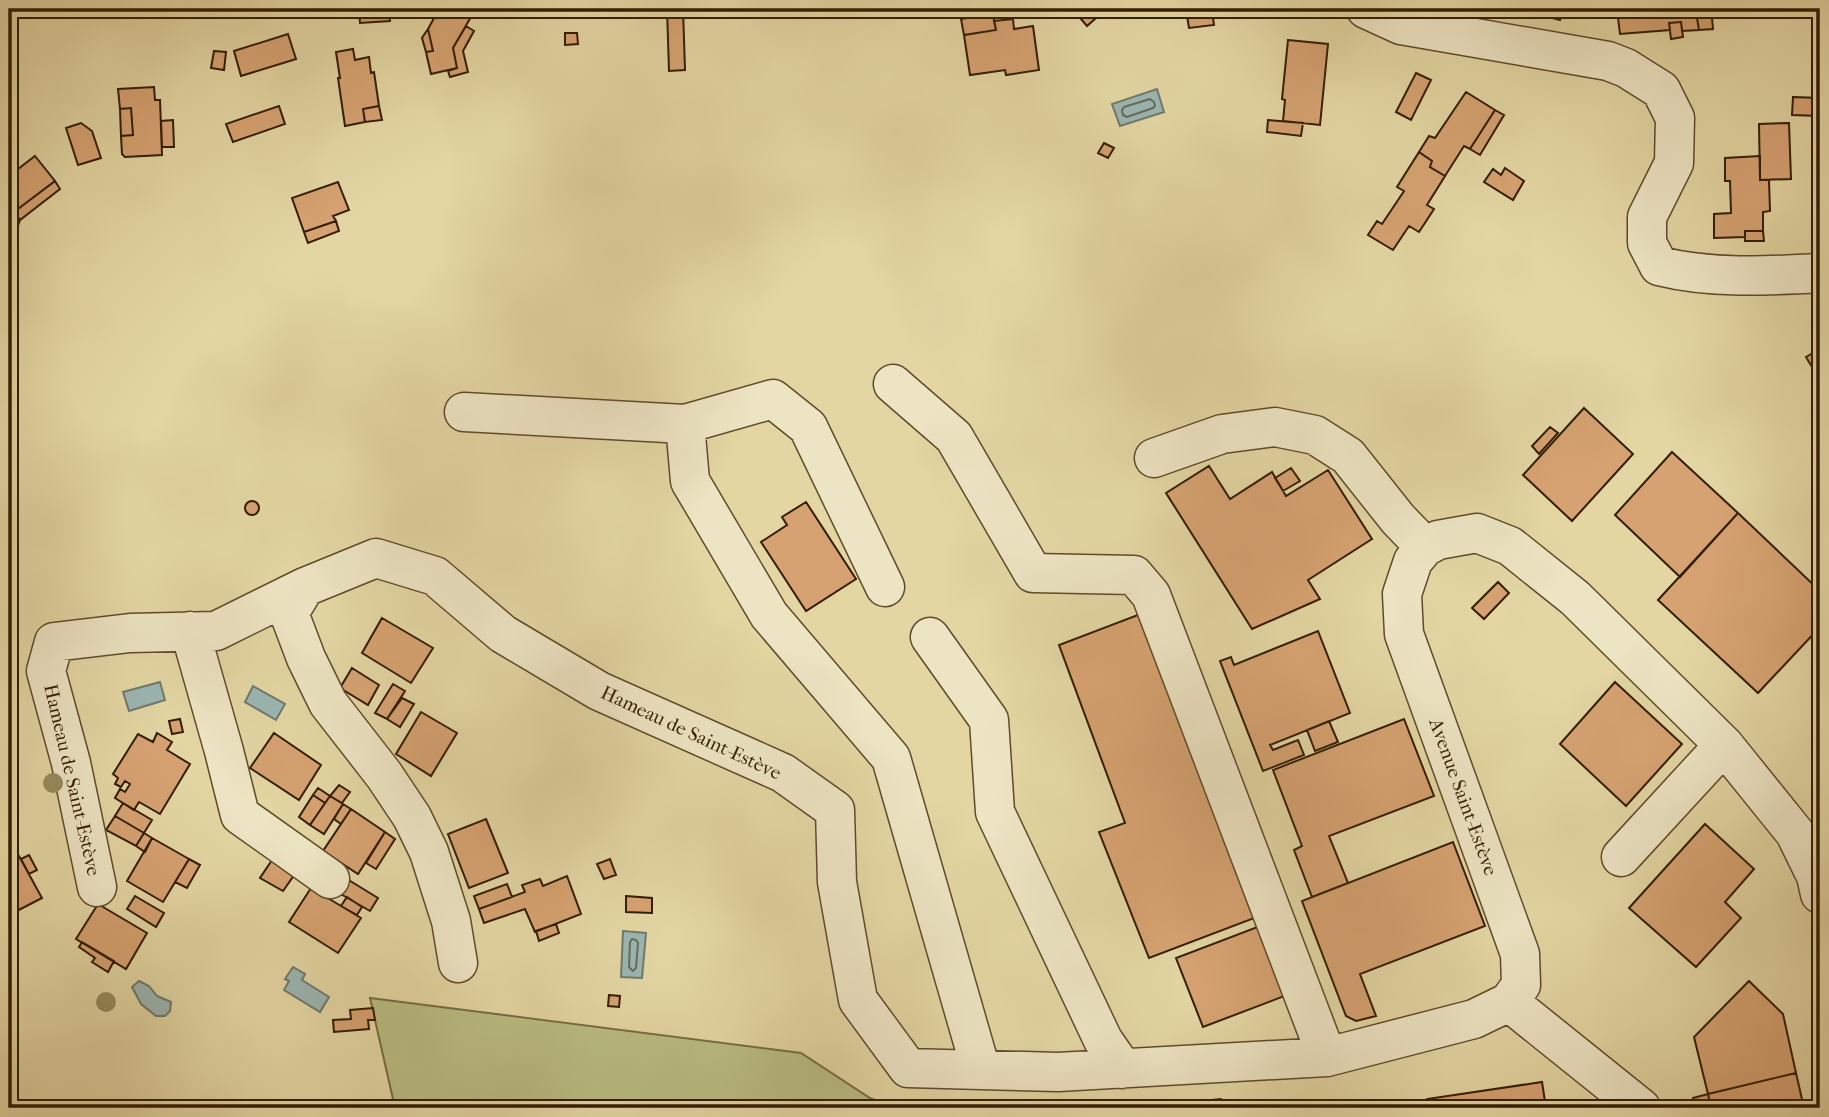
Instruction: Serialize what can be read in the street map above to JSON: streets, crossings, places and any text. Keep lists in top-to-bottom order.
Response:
{
  "streets": {
    "street": ["Hameau de Saint-Estève", "Avenue Saint-Estève"]
  }
}
